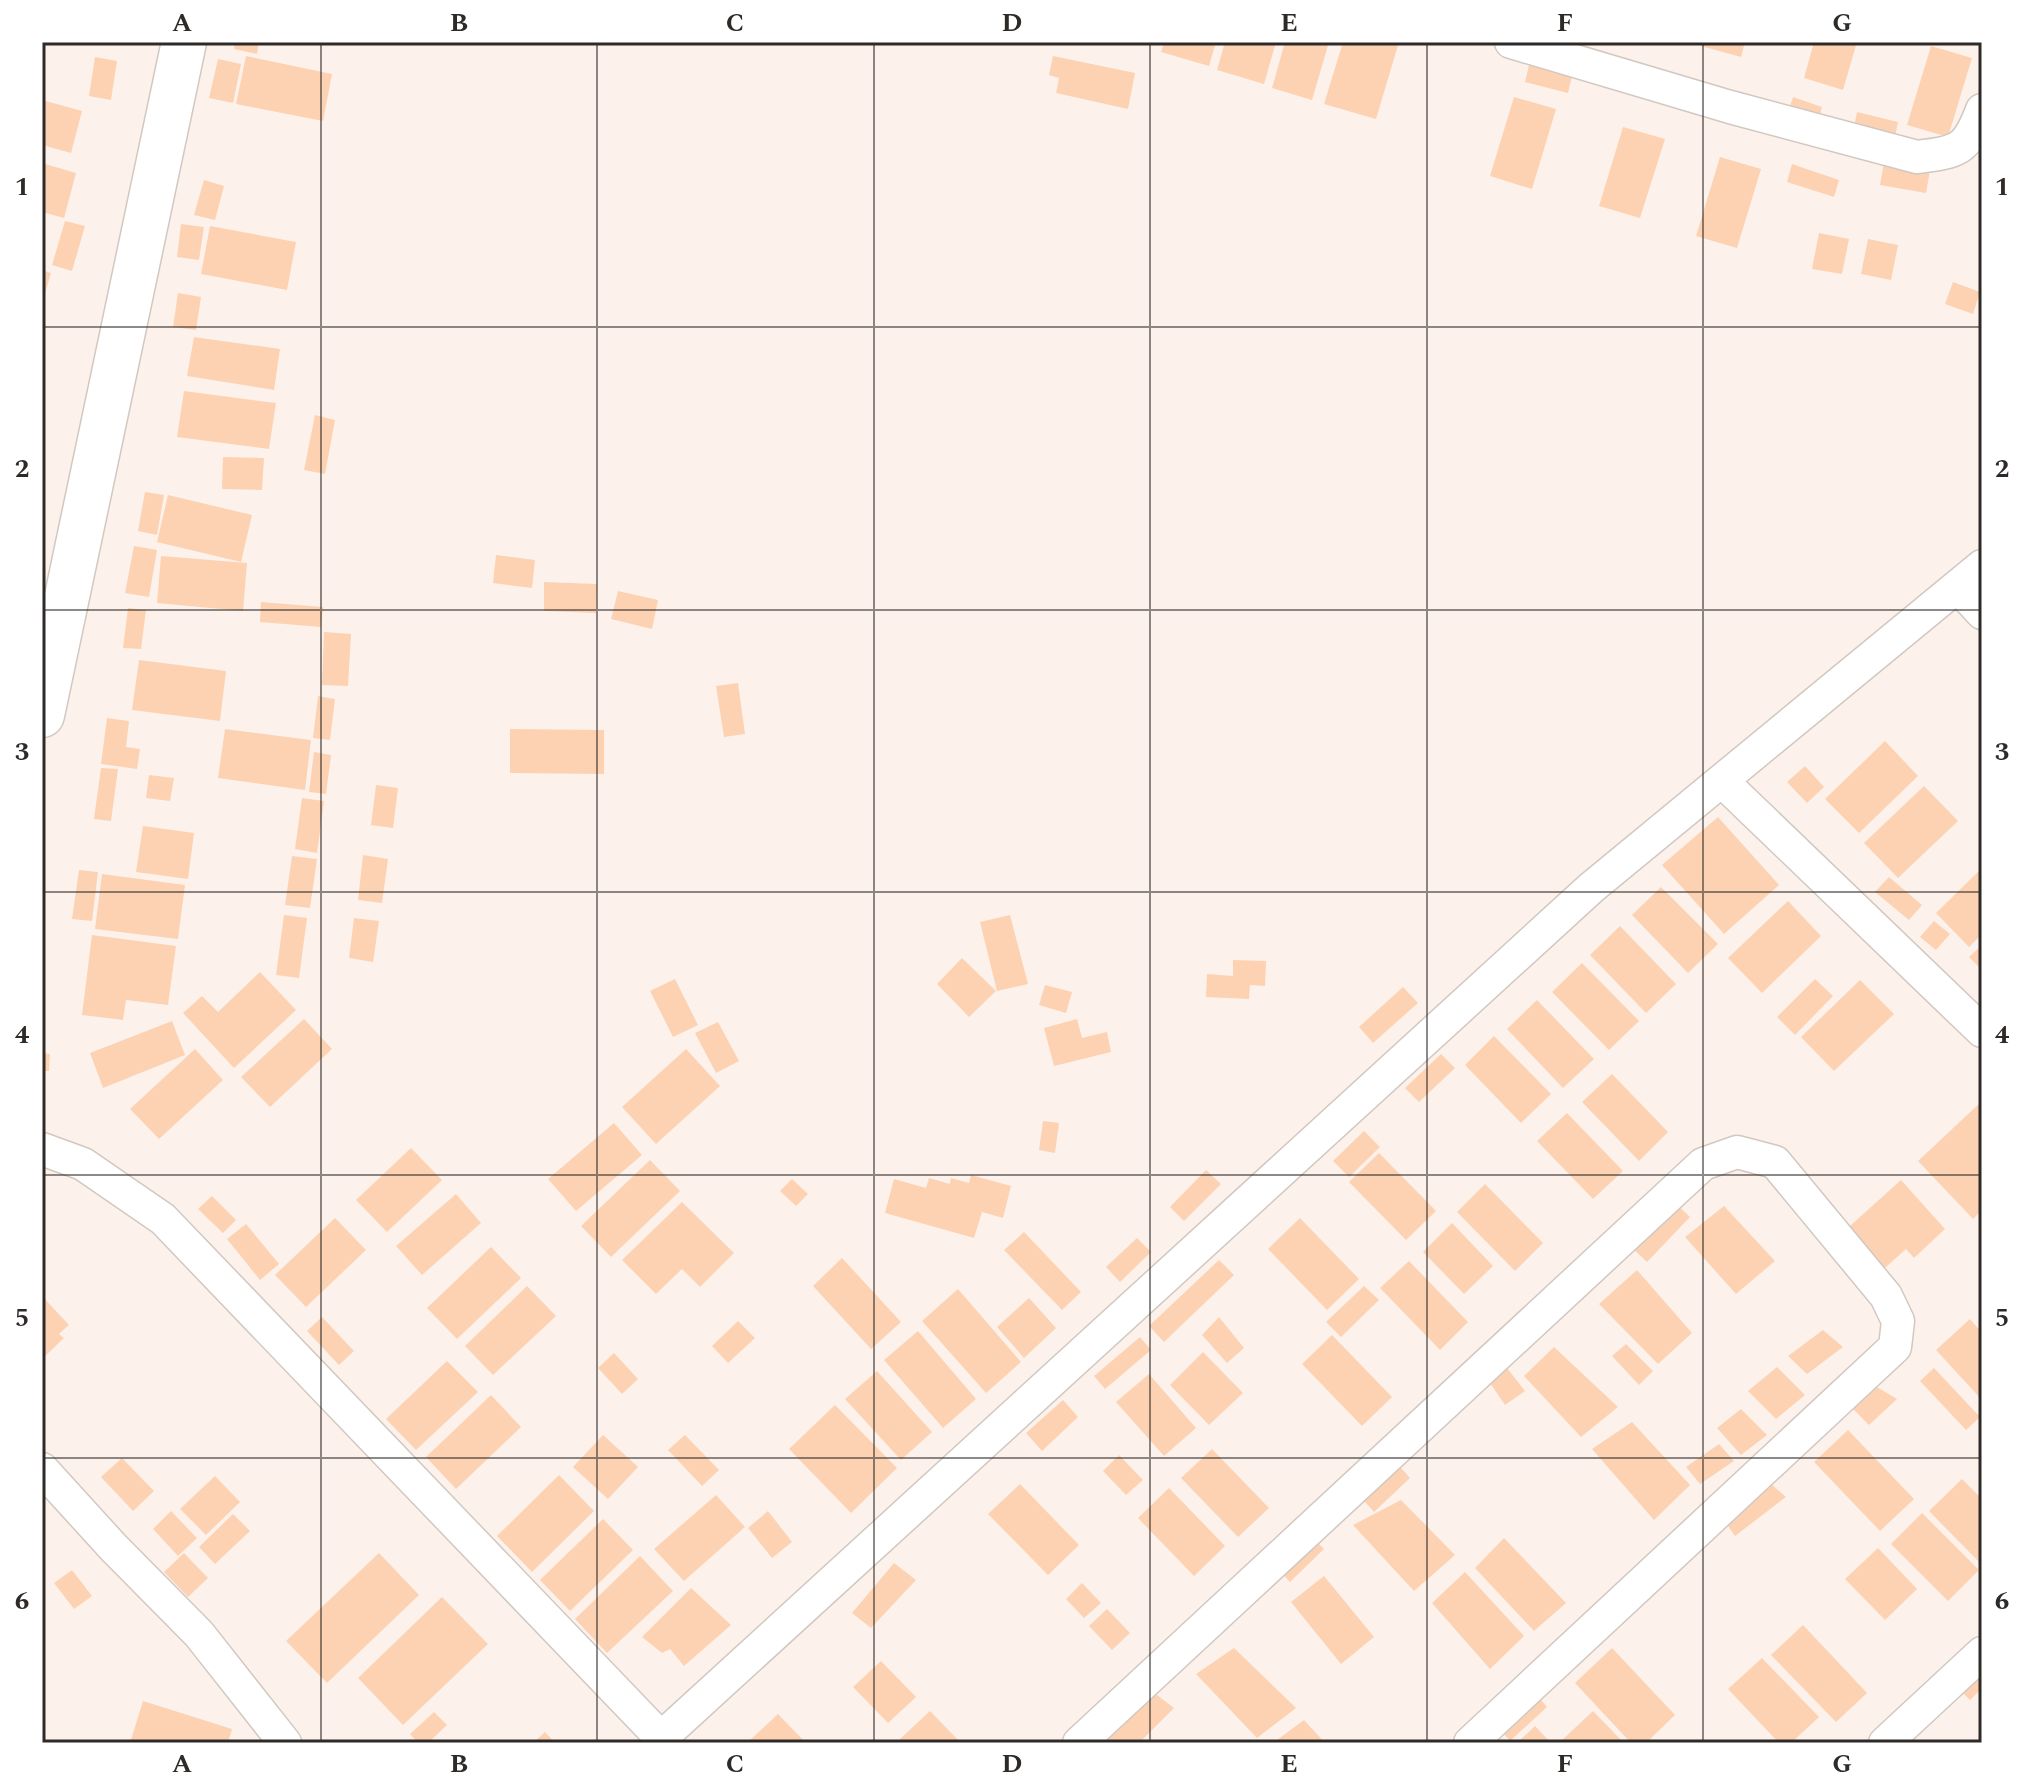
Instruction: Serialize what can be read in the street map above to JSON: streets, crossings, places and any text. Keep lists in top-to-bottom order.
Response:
{
  "grid": {
    "columns": [
      "A",
      "B",
      "C",
      "D",
      "E",
      "F",
      "G"
    ],
    "rows": [
      "1",
      "2",
      "3",
      "4",
      "5",
      "6"
    ]
  }
}
